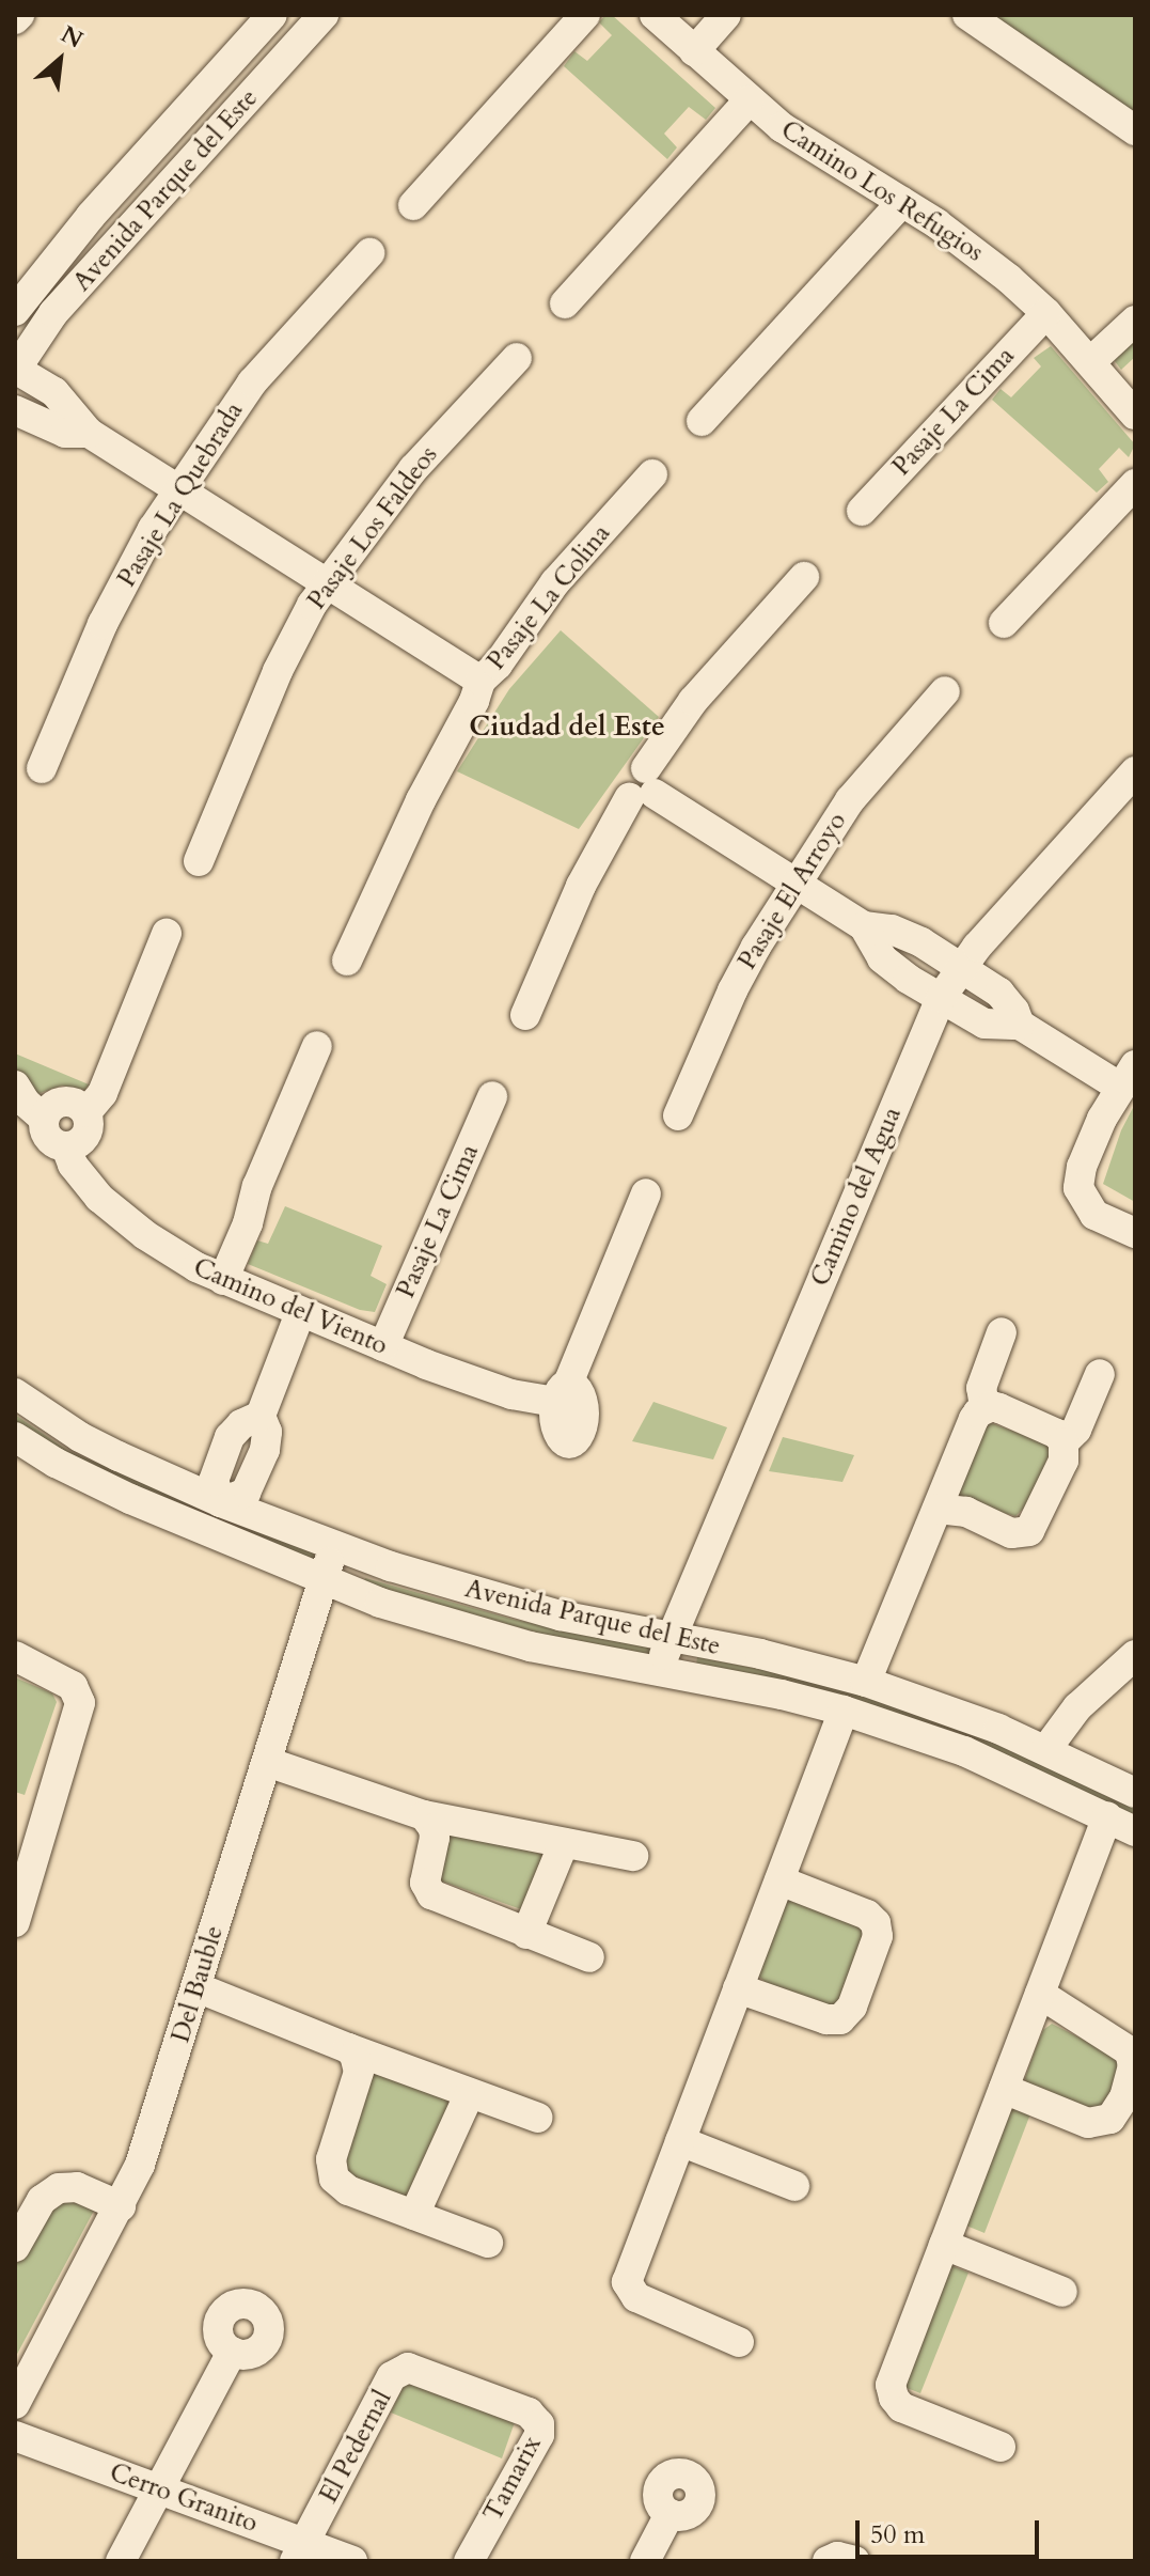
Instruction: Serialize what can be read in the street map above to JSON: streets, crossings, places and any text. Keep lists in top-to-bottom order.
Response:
{
  "streets": {
    "street": [
      "Avenida Parque del Este",
      "Camino Los Refugios",
      "Pasaje La Cima",
      "Pasaje La Quebrada",
      "Pasaje Los Faldeos",
      "Pasaje La Colina",
      "Pasaje El Arroyo",
      "Camino del Agua",
      "Camino del Viento",
      "Del Bauble",
      "El Pedernal",
      "Tamarix",
      "Cerro Granito"
    ]
  },
  "crossings": [
    ["Avenida Parque del Este", "Camino del Agua"],
    ["Avenida Parque del Este", "Del Bauble"],
    ["Camino Los Refugios", "Pasaje La Cima"],
    ["Pasaje La Cima", "Camino del Viento"],
    ["El Pedernal", "Tamarix"],
    ["El Pedernal", "Cerro Granito"]
  ],
  "districts": ["Ciudad del Este"],
  "scale_bar": "50 m",
  "north": "top right"
}
